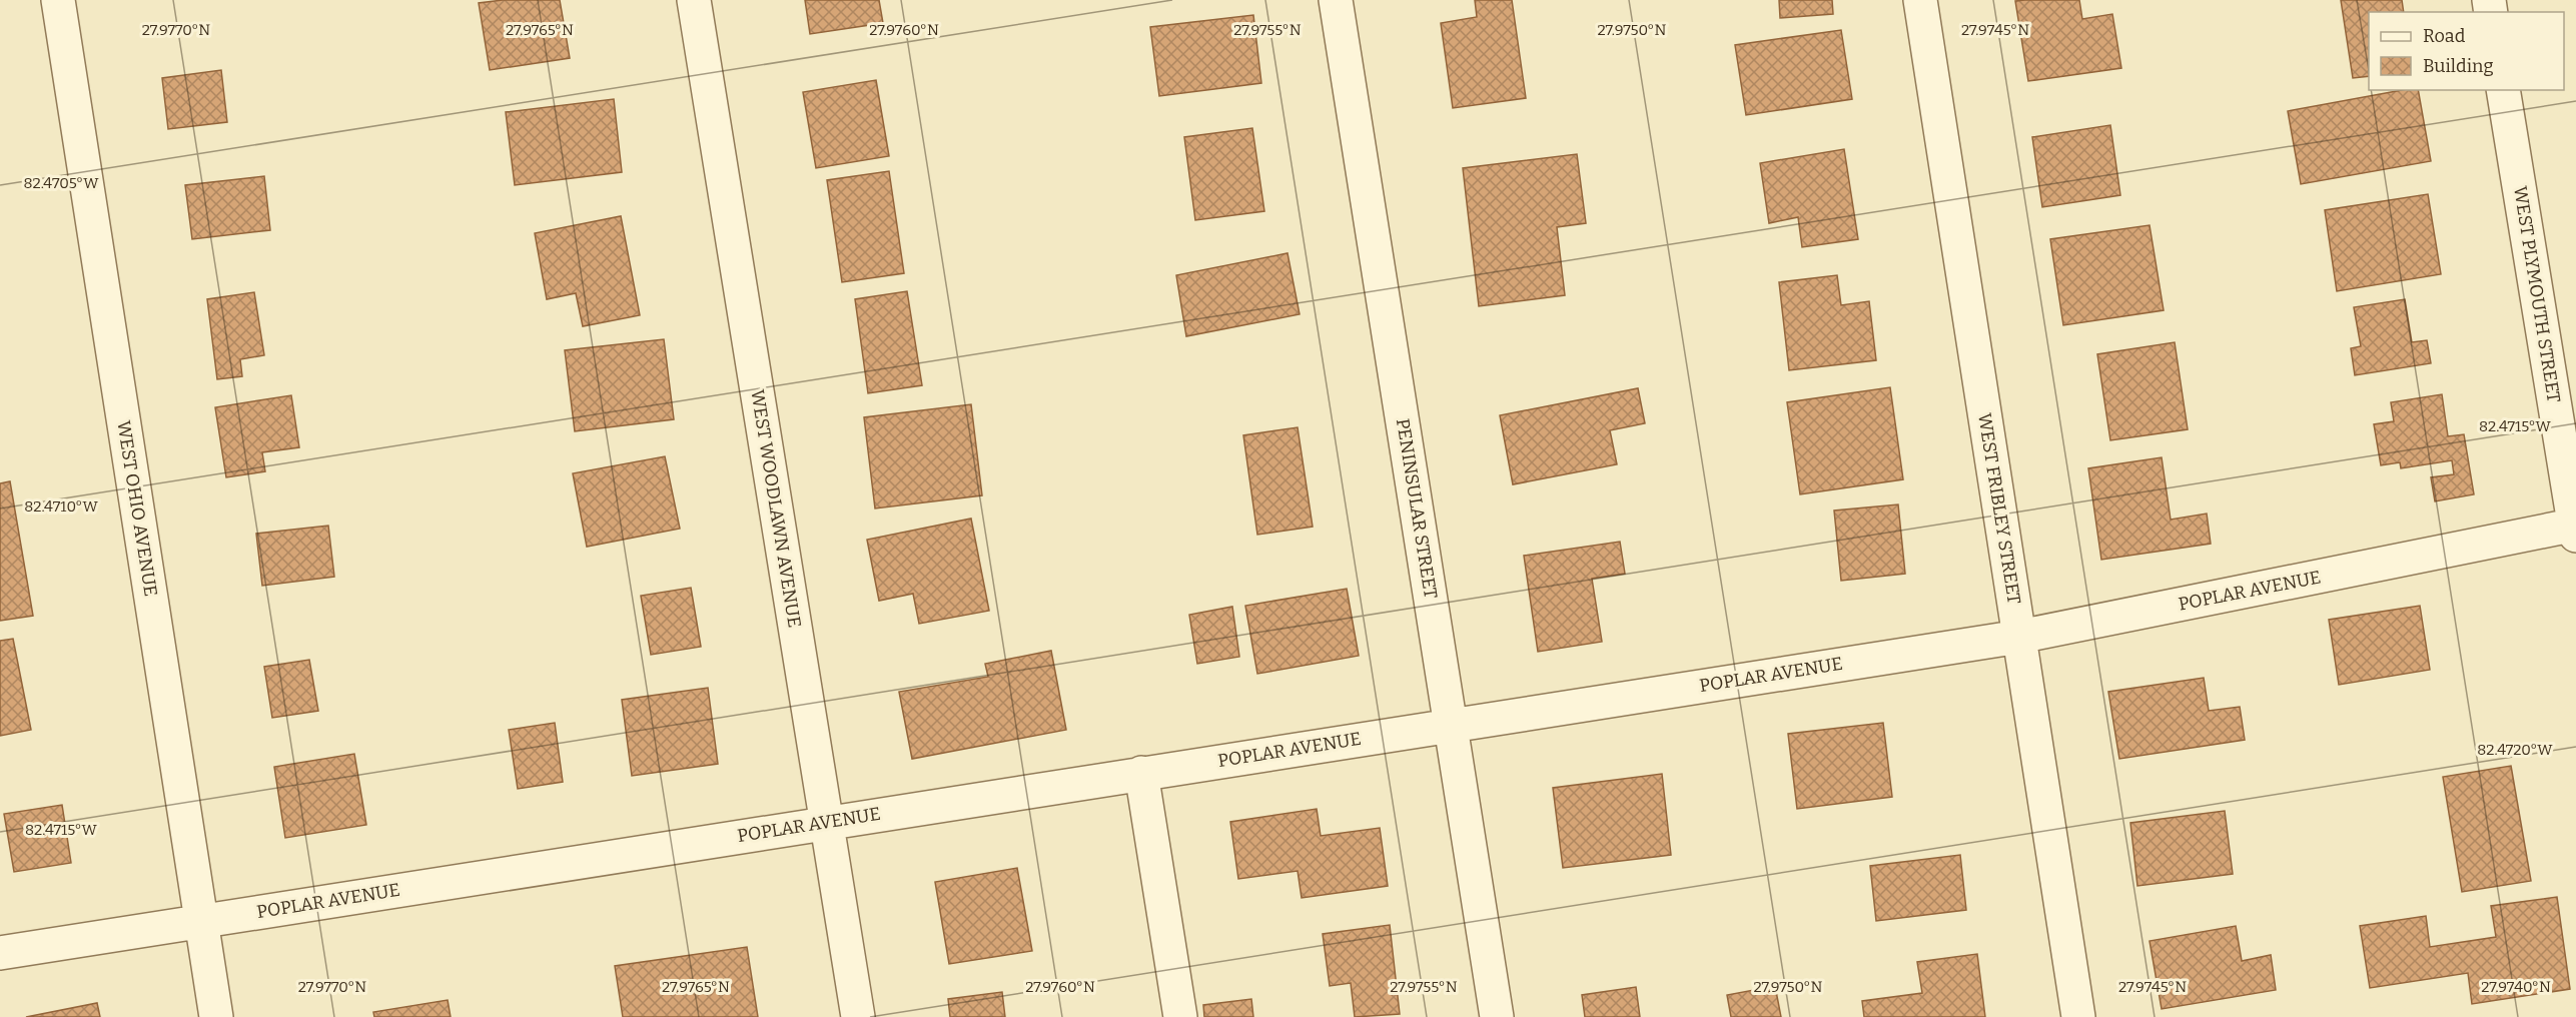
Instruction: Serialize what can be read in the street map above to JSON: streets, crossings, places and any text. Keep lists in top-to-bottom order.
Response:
{
  "streets": {
    "street": [
      "WEST PLYMOUTH STREET",
      "WEST OHIO AVENUE",
      "WEST WOODLAWN AVENUE",
      "PENINSULAR STREET",
      "WEST FRIBLEY STREET",
      "POPLAR AVENUE"
    ]
  },
  "crossings": [
    ["WEST PLYMOUTH STREET", "POPLAR AVENUE"],
    ["WEST OHIO AVENUE", "POPLAR AVENUE"],
    ["WEST WOODLAWN AVENUE", "POPLAR AVENUE"],
    ["PENINSULAR STREET", "POPLAR AVENUE"],
    ["WEST FRIBLEY STREET", "POPLAR AVENUE"]
  ],
  "legend": ["Road", "Building"],
  "coordinates": [
    "27.9770°N",
    "27.9765°N",
    "27.9760°N",
    "27.9755°N",
    "27.9750°N",
    "27.9745°N",
    "82.4705°W",
    "82.4715°W",
    "82.4710°W",
    "82.4720°W",
    "27.9740°N"
  ]
}
